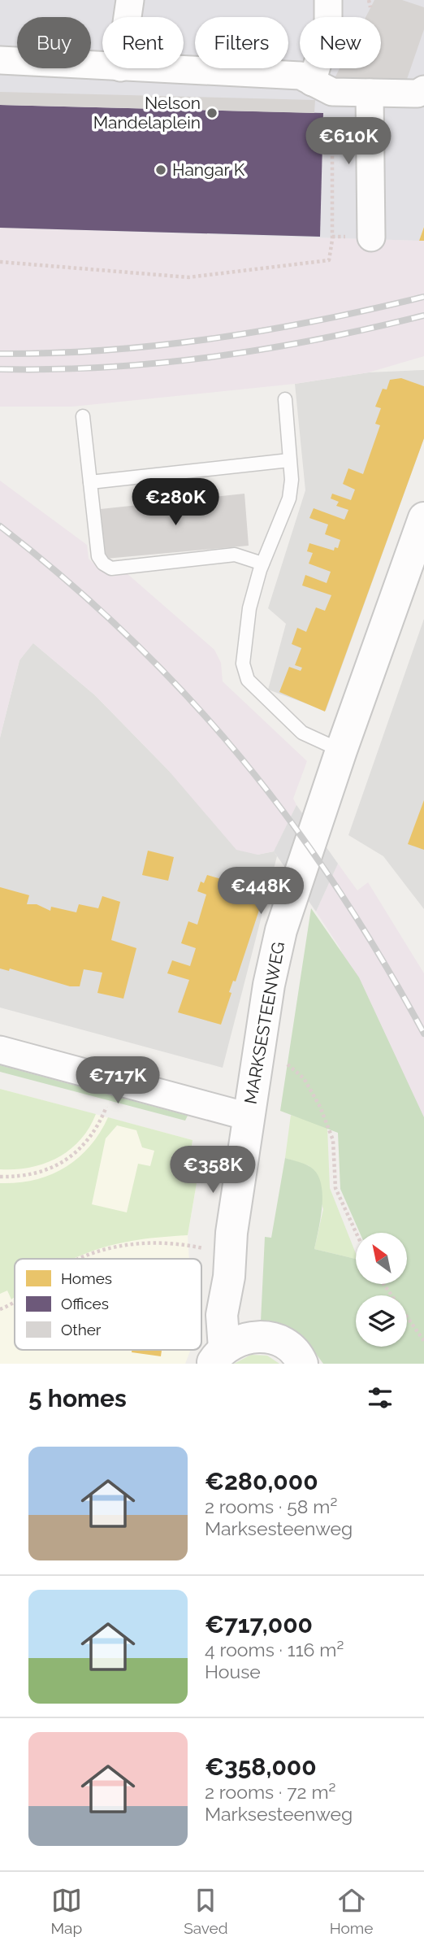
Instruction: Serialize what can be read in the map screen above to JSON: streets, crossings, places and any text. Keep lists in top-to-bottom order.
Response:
{
  "streets": {
    "street": ["MARKSESTEENWEG"]
  },
  "places": ["Nelson Mandelaplein", "Hangar K"],
  "legend": ["Homes", "Offices", "Other"],
  "north": "top left",
  "page": {
    "chip": [
      "Buy",
      "Rent",
      "Filters",
      "New"
    ],
    "price": [
      "€610K",
      "€280K",
      "€448K",
      "€717K",
      "€358K"
    ],
    "heading": "5 homes",
    "list": [
      {
        "name": "€280,000",
        "note": "2 rooms · 58 m² · Marksesteenweg"
      },
      {
        "name": "€717,000",
        "note": "4 rooms · 116 m² · House"
      },
      {
        "name": "€358,000",
        "note": "2 rooms · 72 m² · Marksesteenweg"
      }
    ],
    "tabs": ["Map", "Saved", "Home"]
  }
}
